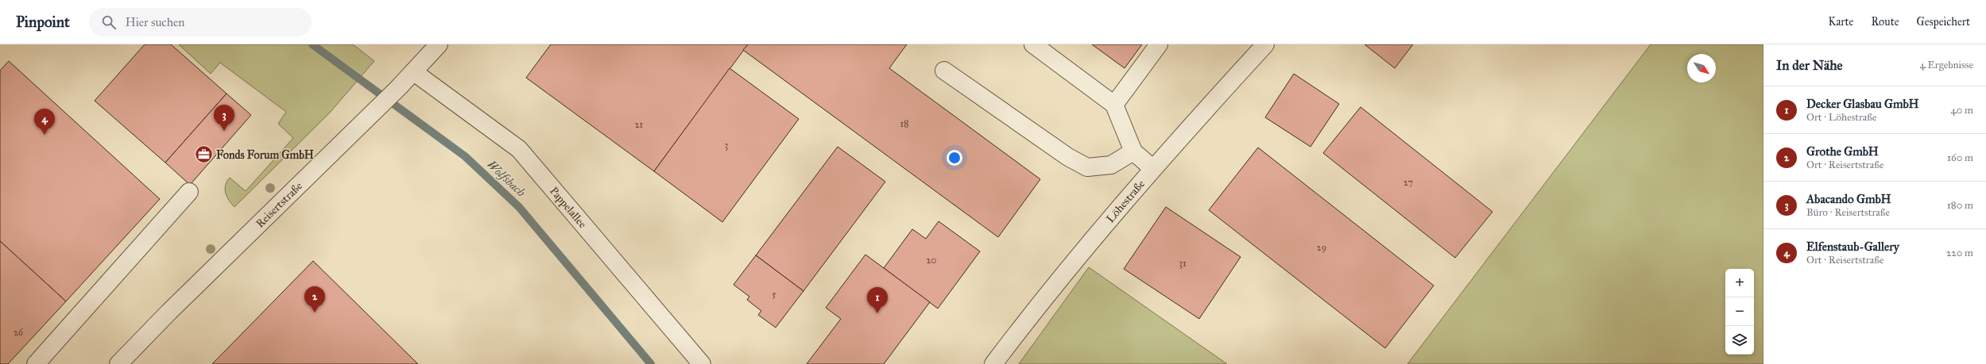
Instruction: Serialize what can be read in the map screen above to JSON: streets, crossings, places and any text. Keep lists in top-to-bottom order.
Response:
{
  "streets": {
    "street": ["Löhestraße", "Reisertstraße", "Pappelallee"]
  },
  "crossings": [
    ["Reisertstraße", "Pappelallee"]
  ],
  "water": ["Wolfsbach"],
  "places": {
    "office": ["Fonds Forum GmbH"]
  },
  "house_numbers": [
    "18",
    "21",
    "3",
    "27",
    "29",
    "20",
    "31",
    "5",
    "26"
  ],
  "north": "bottom right",
  "page": {
    "header": "Pinpoint",
    "search": "Hier suchen",
    "nav": ["Karte", "Route", "Gespeichert"],
    "heading": ["In der Nähe", "4 Ergebnisse"],
    "list": [
      {
        "mark": "1",
        "name": "Decker Glasbau GmbH",
        "note": "Ort · Löhestraße",
        "value": "40 m"
      },
      {
        "mark": "2",
        "name": "Grothe GmbH",
        "note": "Ort · Reisertstraße",
        "value": "160 m"
      },
      {
        "mark": "3",
        "name": "Abacando GmbH",
        "note": "Büro · Reisertstraße",
        "value": "180 m"
      },
      {
        "mark": "4",
        "name": "Elfenstaub-Gallery",
        "note": "Ort · Reisertstraße",
        "value": "220 m"
      }
    ],
    "pins": [
      "3",
      "4",
      "2",
      "1"
    ],
    "map_buttons": ["+", "−"]
  }
}
